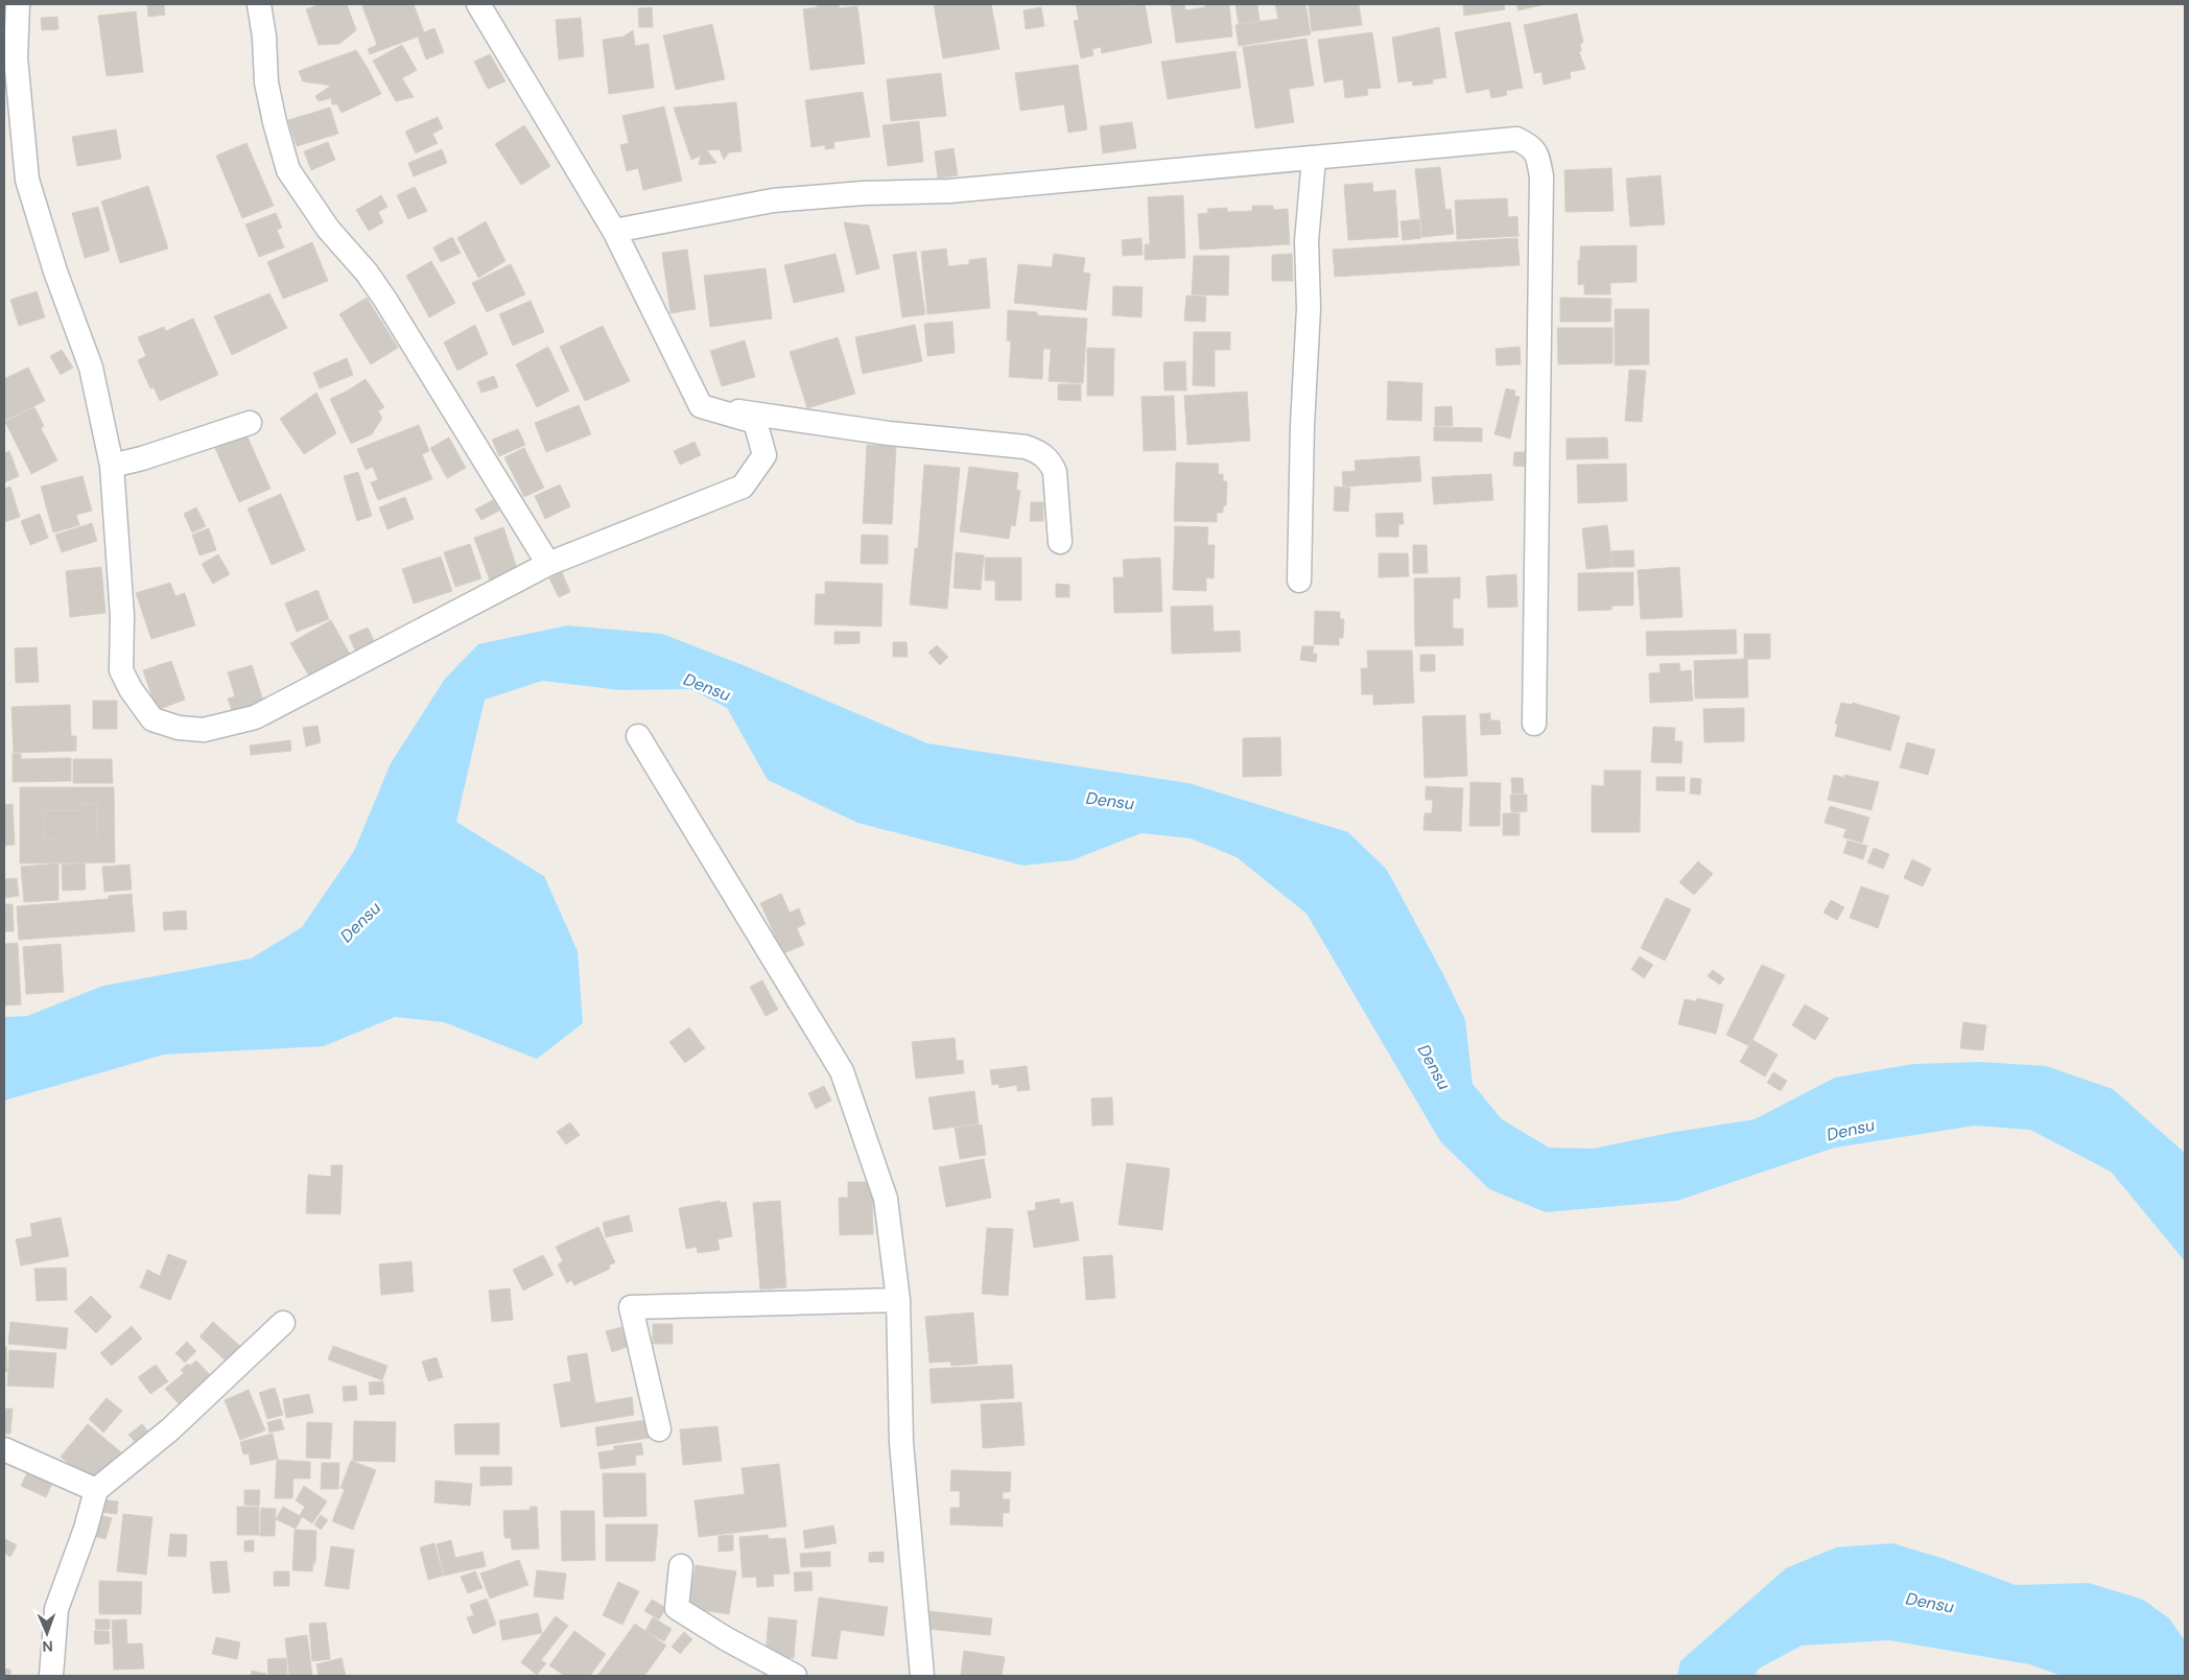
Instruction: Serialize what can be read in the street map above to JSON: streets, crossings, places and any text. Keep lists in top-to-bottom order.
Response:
{
  "water": ["Densu"],
  "north": "bottom"
}
